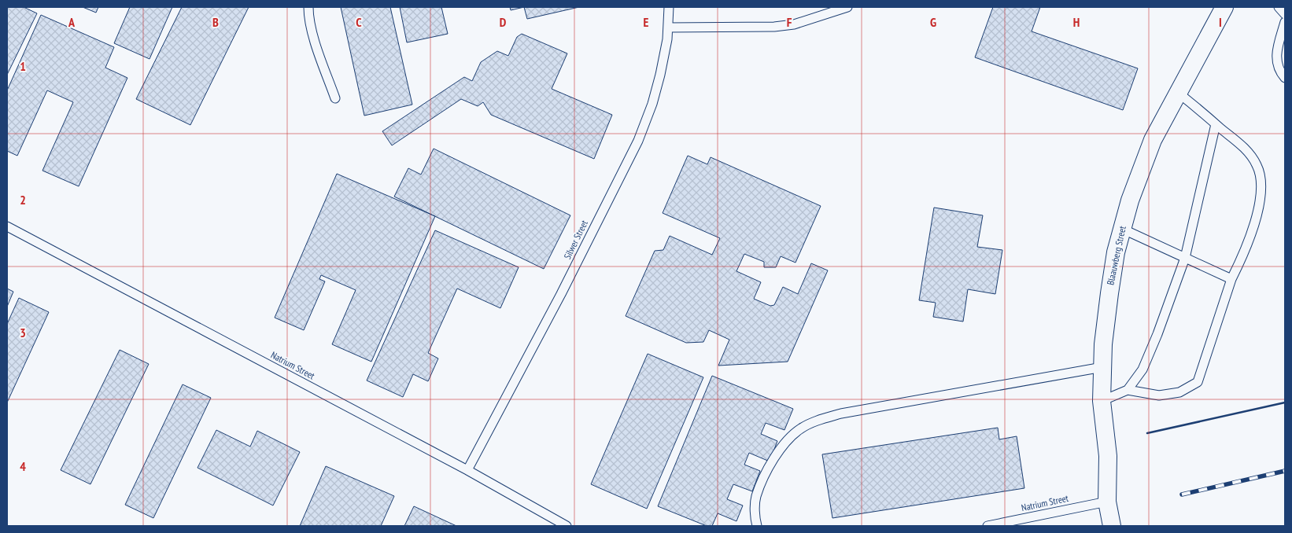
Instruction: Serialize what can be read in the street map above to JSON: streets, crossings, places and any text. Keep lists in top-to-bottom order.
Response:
{
  "streets": {
    "street": ["Blaauwberg Street"],
    "lane": ["Silwer Street", "Natrium Street"]
  },
  "crossings": [
    ["Silwer Street", "Natrium Street"],
    ["Blaauwberg Street", "Natrium Street"]
  ],
  "grid": {
    "columns": [
      "A",
      "B",
      "C",
      "D",
      "E",
      "F",
      "G",
      "H",
      "I"
    ],
    "rows": [
      "1",
      "2",
      "3",
      "4"
    ]
  }
}
